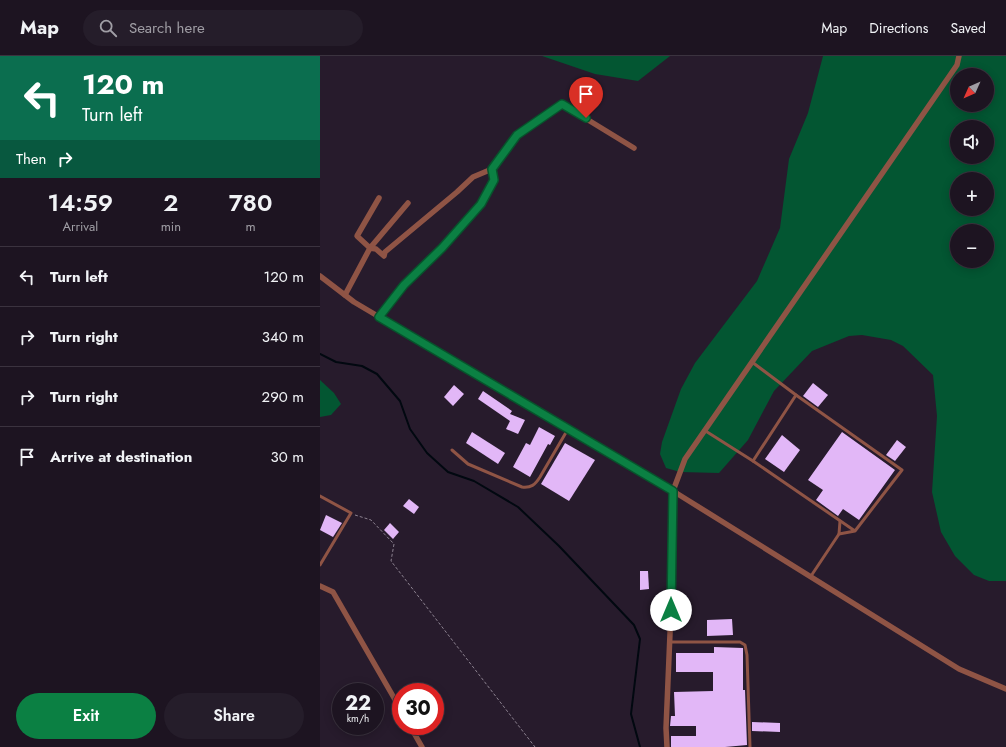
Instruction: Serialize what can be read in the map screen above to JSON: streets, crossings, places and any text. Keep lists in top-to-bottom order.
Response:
{
  "north": "bottom left",
  "page": {
    "header": "Map",
    "search": "Search here",
    "nav": ["Map", "Directions", "Saved"],
    "turn": ["120 m", "Turn left"],
    "map_buttons": ["+", "−"],
    "then": "Then",
    "eta": [
      "14:59",
      "Arrival",
      "2",
      "min",
      "780",
      "m"
    ],
    "list": [
      {
        "name": "Turn left",
        "value": "120 m"
      },
      {
        "name": "Turn right",
        "value": "340 m"
      },
      {
        "name": "Turn right",
        "value": "290 m"
      },
      {
        "name": "Arrive at destination",
        "value": "30 m"
      }
    ],
    "speed": "22 km/h",
    "limit": "30",
    "buttons": ["Exit", "Share"]
  }
}
